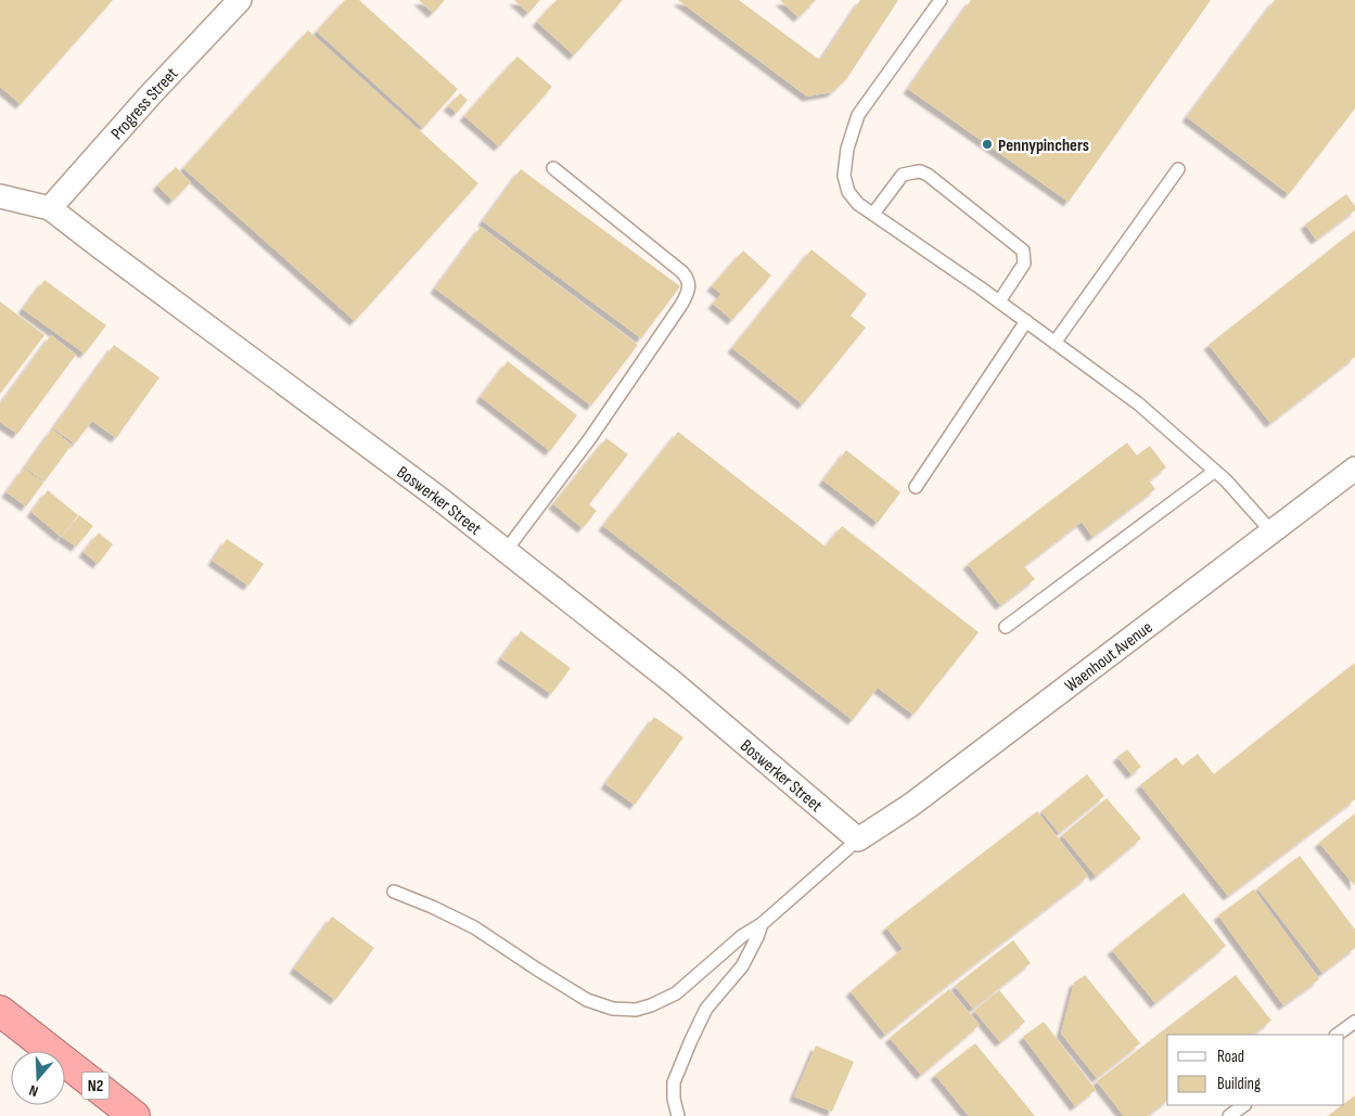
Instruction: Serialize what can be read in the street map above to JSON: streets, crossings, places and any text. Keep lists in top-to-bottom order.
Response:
{
  "streets": {
    "highway": ["N2"],
    "street": ["Progress Street", "Boswerker Street", "Waenhout Avenue"]
  },
  "crossings": [
    ["Progress Street", "Boswerker Street"],
    ["Boswerker Street", "Waenhout Avenue"]
  ],
  "places": ["Pennypinchers"],
  "legend": ["Road", "Building"],
  "north": "bottom"
}
